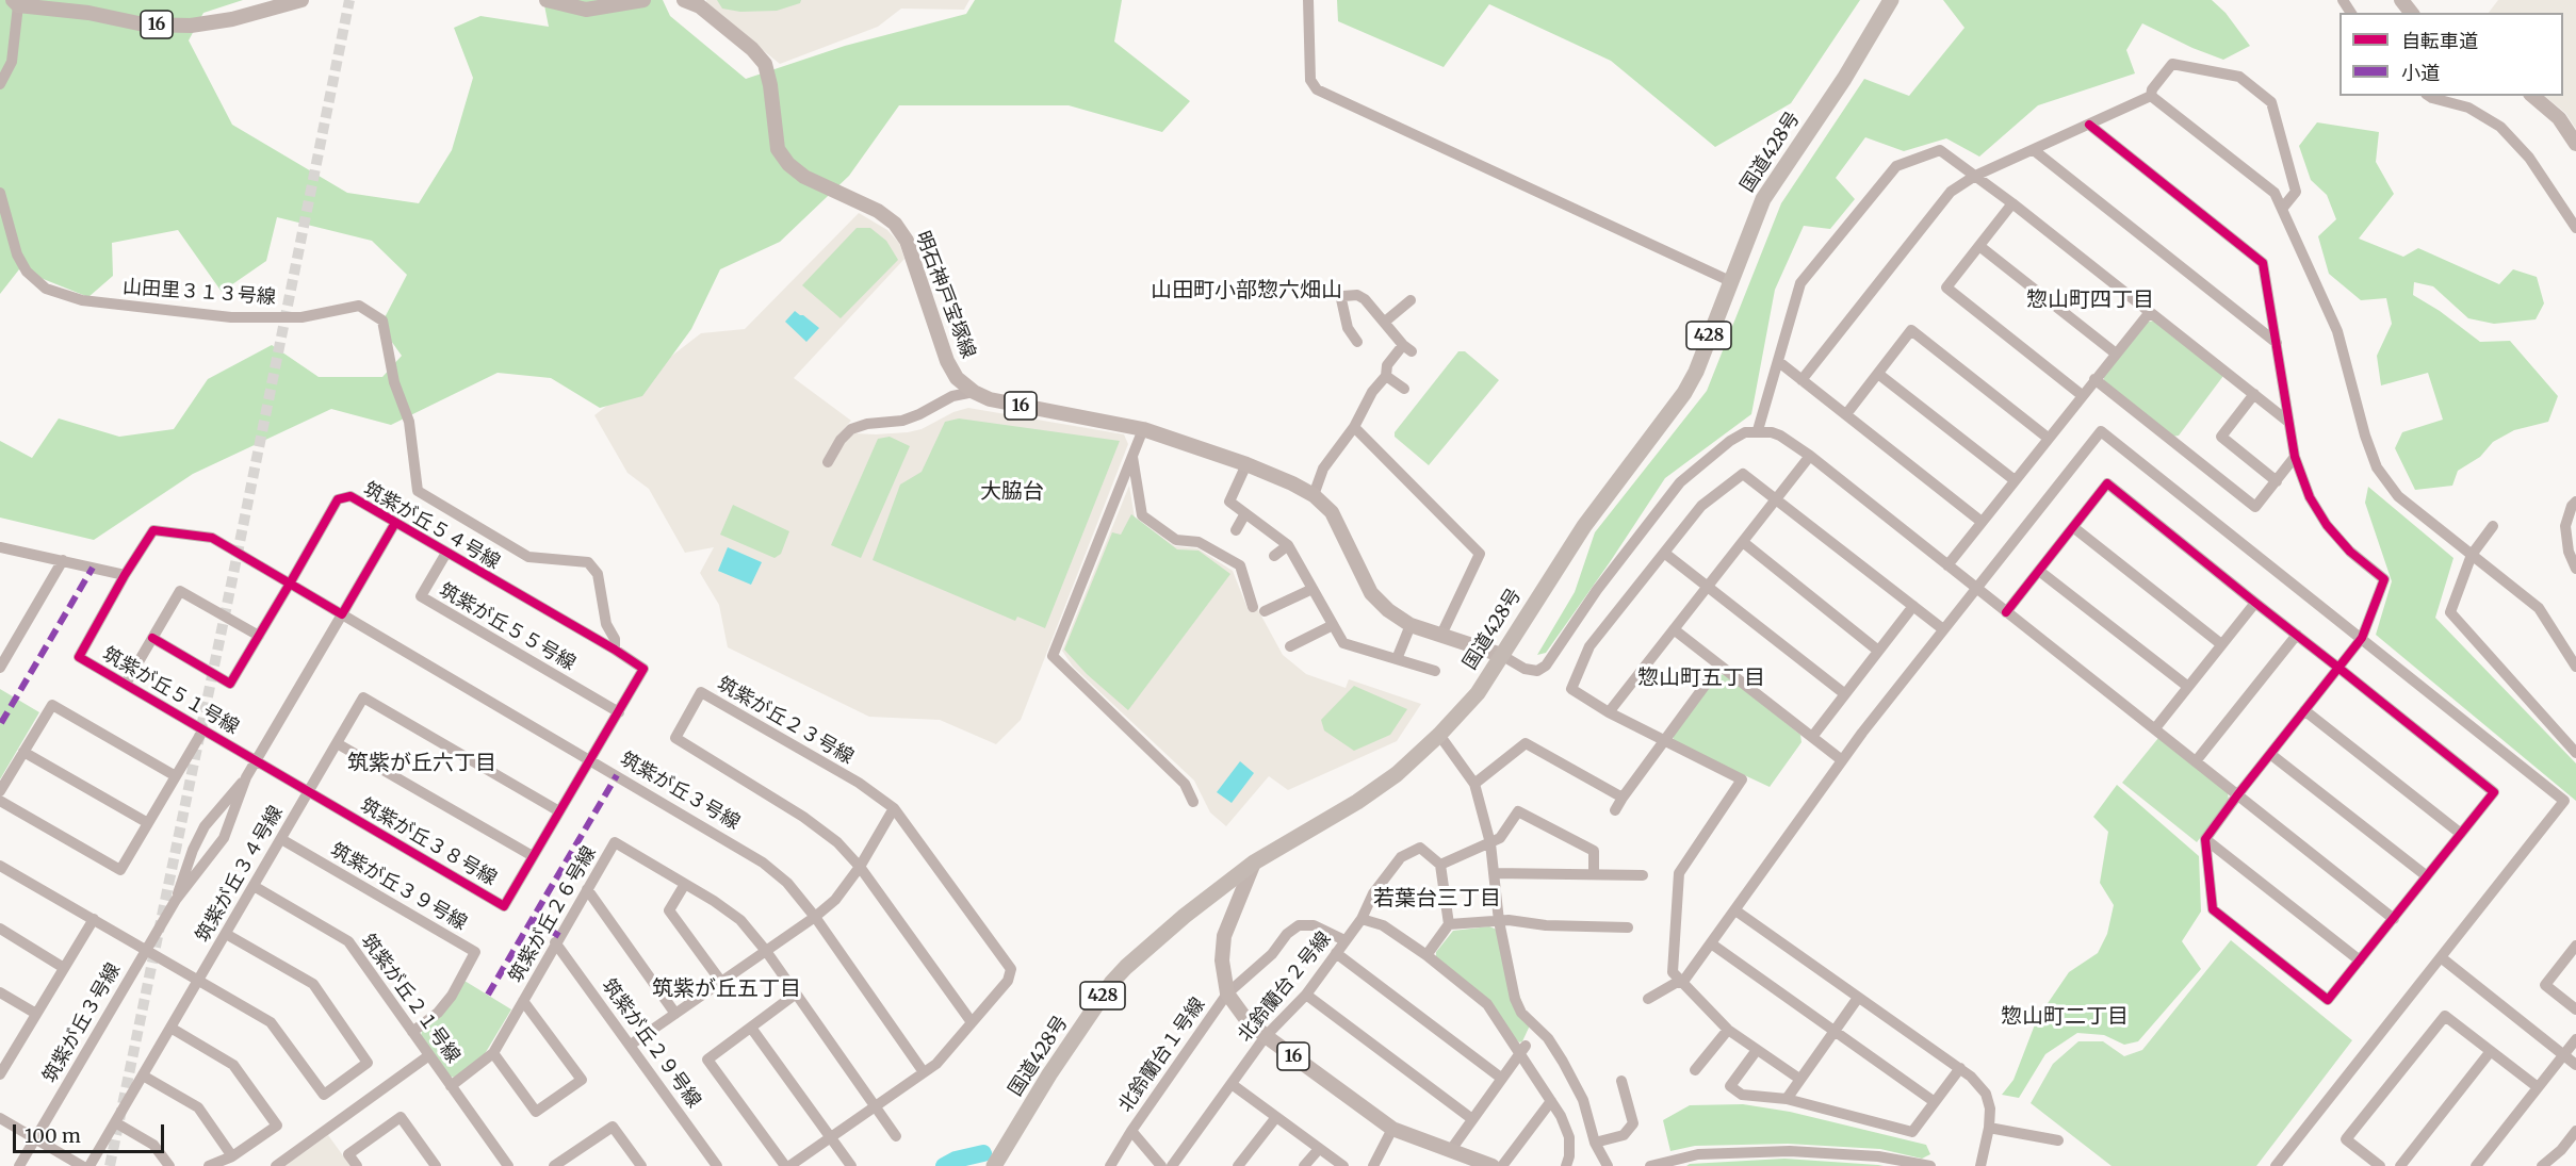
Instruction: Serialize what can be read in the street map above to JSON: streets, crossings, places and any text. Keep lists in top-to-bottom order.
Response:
{
  "streets": {
    "highway": ["国道428号", "428"],
    "main road": ["16", "明石神戸宝塚線"],
    "street": [
      "山田里３１３号線",
      "筑紫が丘５４号線",
      "筑紫が丘５５号線",
      "筑紫が丘５１号線",
      "筑紫が丘２３号線",
      "筑紫が丘３号線",
      "筑紫が丘３８号線",
      "筑紫が丘３４号線",
      "筑紫が丘３９号線",
      "筑紫が丘２６号線",
      "北鈴蘭台２号線",
      "筑紫が丘２１号線",
      "筑紫が丘２９号線",
      "北鈴蘭台１号線"
    ]
  },
  "crossings": [
    ["16", "国道428号"],
    ["16", "北鈴蘭台２号線"],
    ["16", "北鈴蘭台１号線"],
    ["国道428号", "明石神戸宝塚線"],
    ["山田里３１３号線", "筑紫が丘５４号線"],
    ["筑紫が丘５４号線", "筑紫が丘５５号線"],
    ["筑紫が丘５４号線", "筑紫が丘５１号線"],
    ["筑紫が丘５４号線", "筑紫が丘３号線"],
    ["筑紫が丘５４号線", "筑紫が丘３８号線"],
    ["筑紫が丘５１号線", "筑紫が丘３号線"],
    ["筑紫が丘５１号線", "筑紫が丘３８号線"],
    ["筑紫が丘２３号線", "筑紫が丘３号線"],
    ["筑紫が丘２３号線", "筑紫が丘２６号線"],
    ["筑紫が丘３号線", "筑紫が丘３８号線"],
    ["筑紫が丘３８号線", "筑紫が丘３４号線"],
    ["筑紫が丘３４号線", "筑紫が丘３９号線"],
    ["筑紫が丘３４号線", "筑紫が丘２１号線"],
    ["筑紫が丘３９号線", "筑紫が丘２１号線"],
    ["筑紫が丘２６号線", "筑紫が丘２１号線"],
    ["筑紫が丘２６号線", "筑紫が丘２９号線"],
    ["北鈴蘭台２号線", "北鈴蘭台１号線"]
  ],
  "districts": [
    "山田町小部惣六畑山",
    "惣山町四丁目",
    "大脇台",
    "惣山町五丁目",
    "筑紫が丘六丁目",
    "若葉台三丁目",
    "筑紫が丘五丁目",
    "惣山町二丁目"
  ],
  "legend": ["自転車道", "小道"],
  "scale_bar": "100 m"
}
